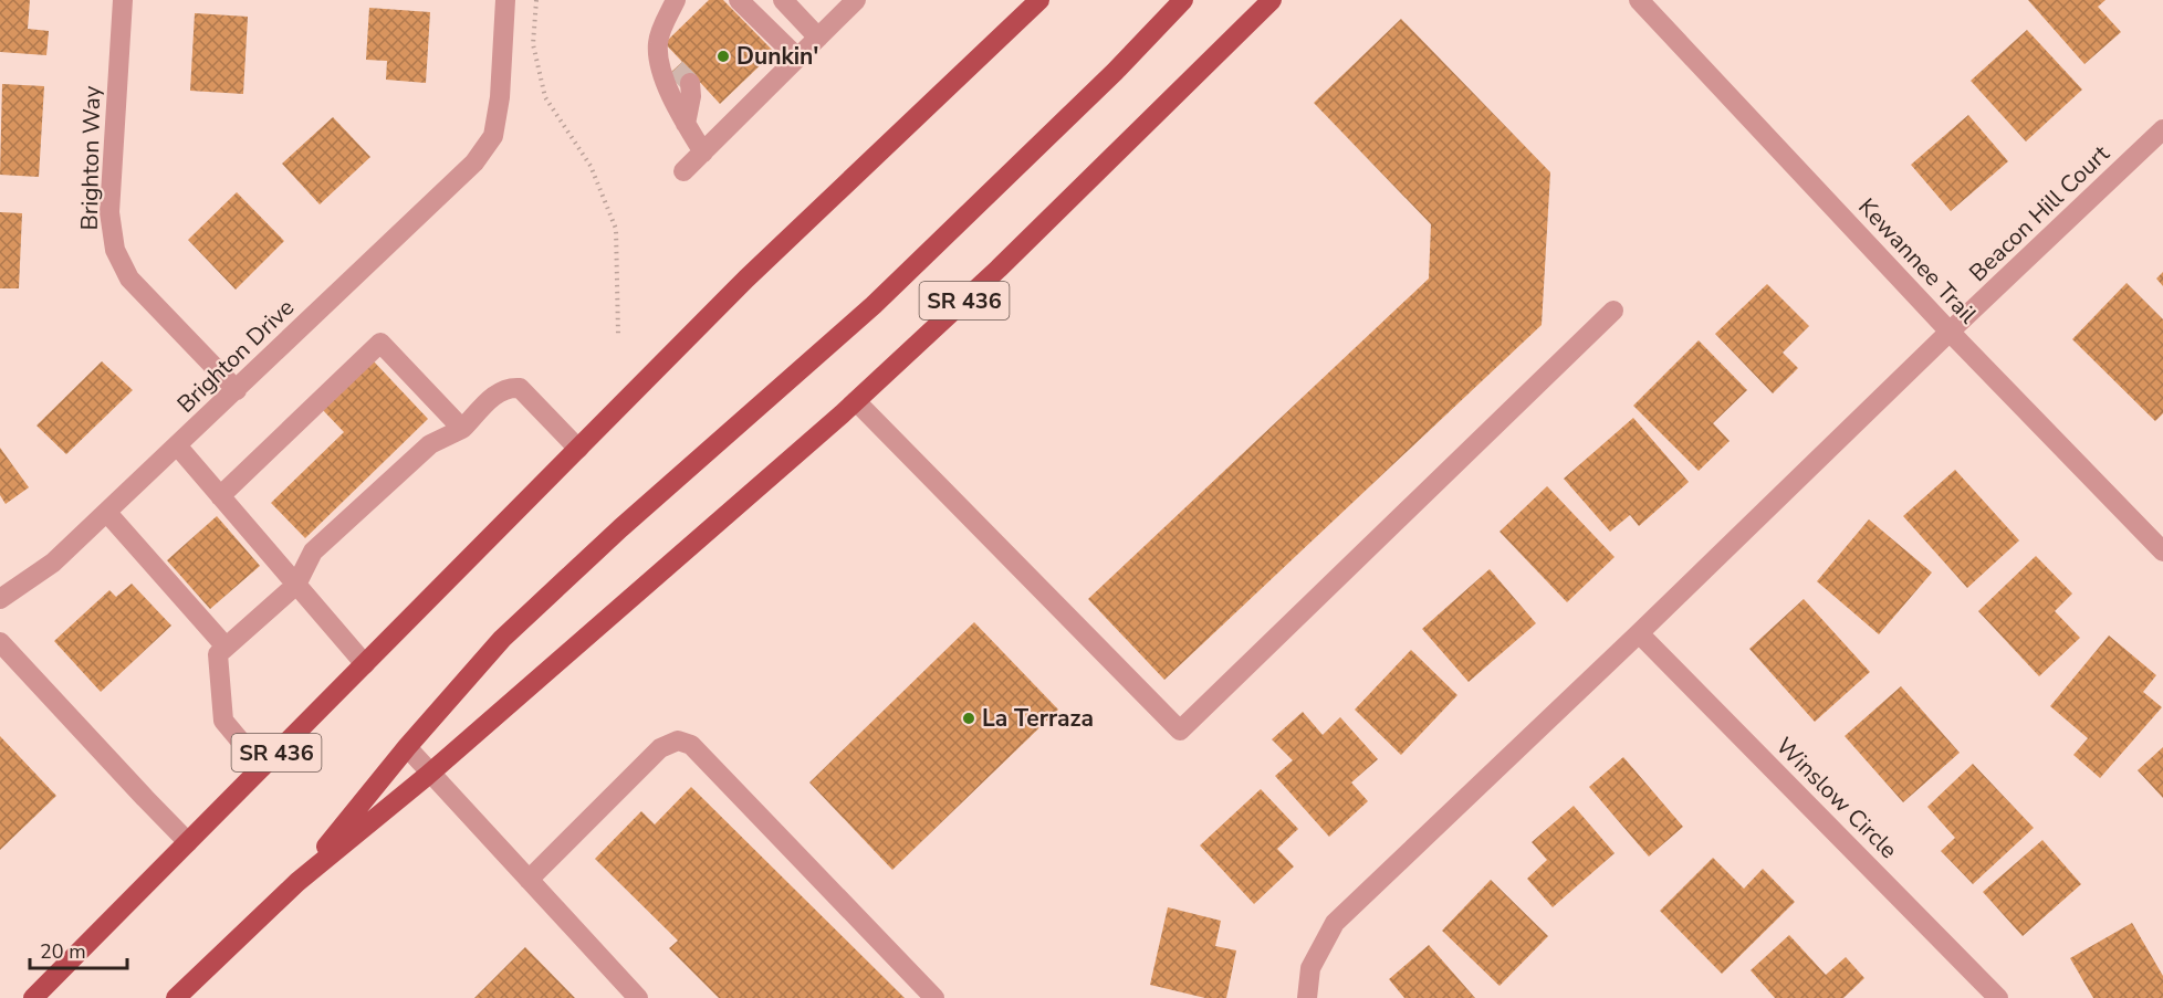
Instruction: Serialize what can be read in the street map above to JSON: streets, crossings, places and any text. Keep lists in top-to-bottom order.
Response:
{
  "streets": {
    "main road": ["SR 436"],
    "street": [
      "Brighton Way",
      "Beacon Hill Court",
      "Kewannee Trail",
      "Brighton Drive",
      "Winslow Circle"
    ]
  },
  "crossings": [
    ["Brighton Way", "Brighton Drive"],
    ["Beacon Hill Court", "Kewannee Trail"]
  ],
  "places": ["Dunkin'", "La Terraza"],
  "scale_bar": "20 m"
}
